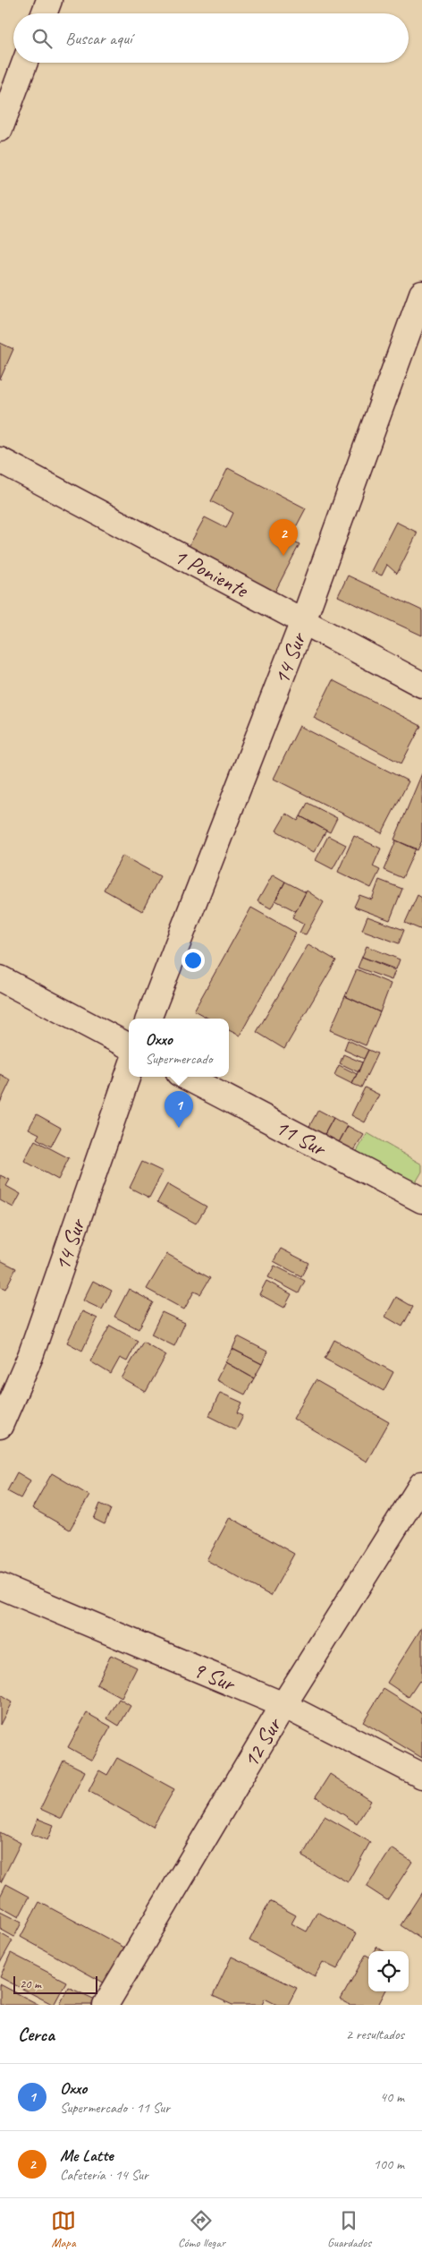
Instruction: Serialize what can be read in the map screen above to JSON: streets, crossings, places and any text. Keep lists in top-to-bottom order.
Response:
{
  "streets": {
    "street": [
      "1 Poniente",
      "14 Sur",
      "11 Sur",
      "9 Sur",
      "12 Sur"
    ]
  },
  "crossings": [
    ["1 Poniente", "14 Sur"],
    ["9 Sur", "12 Sur"]
  ],
  "scale_bar": "20 m",
  "page": {
    "search": "Buscar aquí",
    "pins": ["2", "1"],
    "popup": ["Oxxo", "Supermercado"],
    "scale": "20 m",
    "heading": ["Cerca", "2 resultados"],
    "list": [
      {
        "mark": "1",
        "name": "Oxxo",
        "note": "Supermercado · 11 Sur",
        "value": "40 m"
      },
      {
        "mark": "2",
        "name": "Me Latte",
        "note": "Cafetería · 14 Sur",
        "value": "100 m"
      }
    ],
    "nav": ["Mapa", "Cómo llegar", "Guardados"]
  }
}
